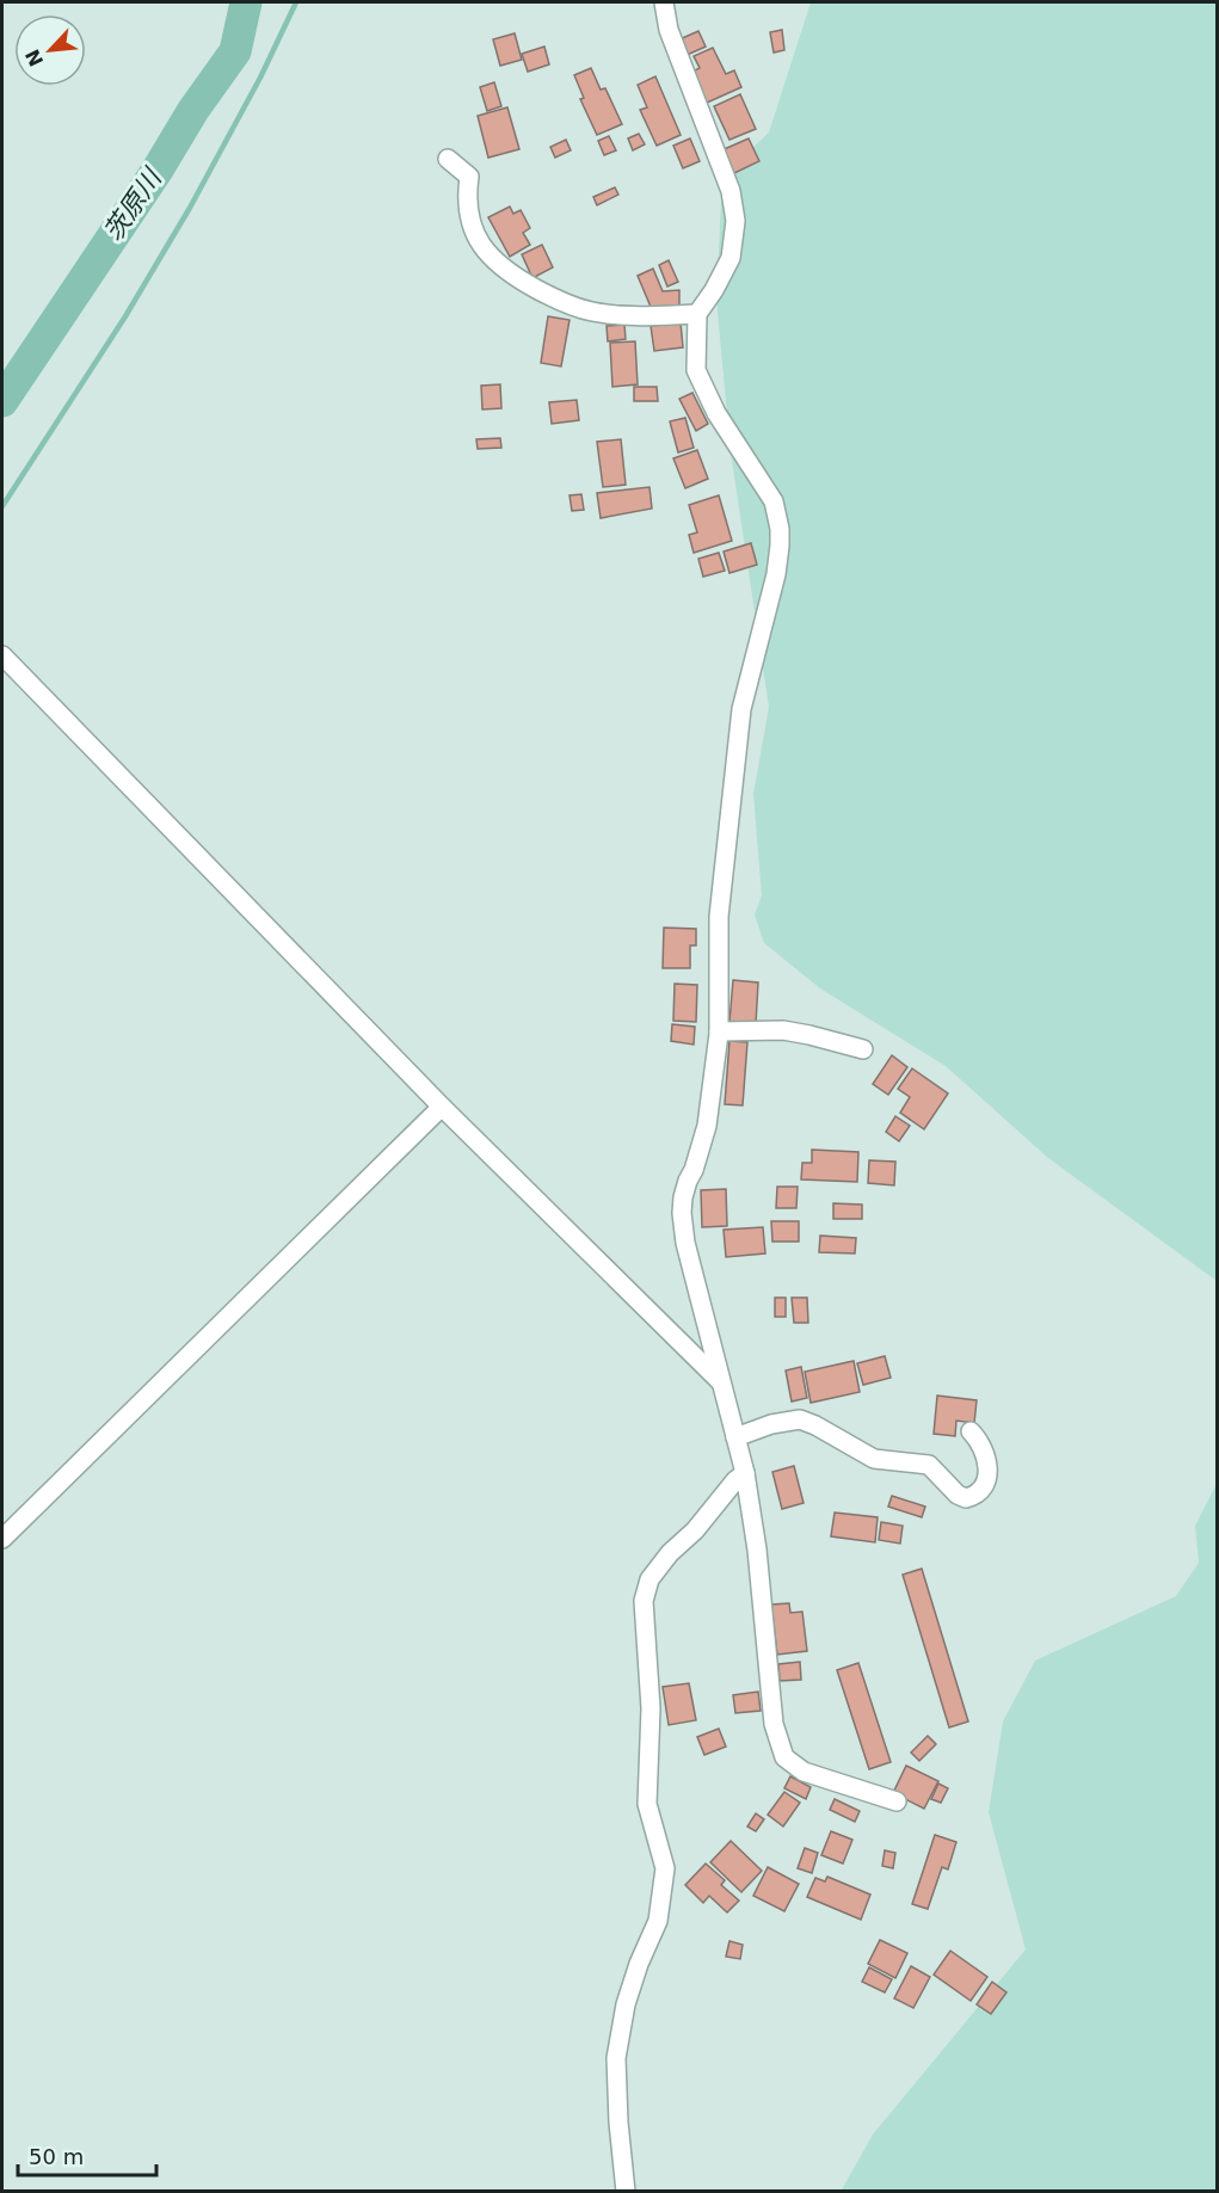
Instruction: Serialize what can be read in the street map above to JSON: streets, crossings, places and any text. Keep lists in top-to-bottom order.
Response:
{
  "water": ["茨原川"],
  "scale_bar": "50 m",
  "north": "bottom left"
}
